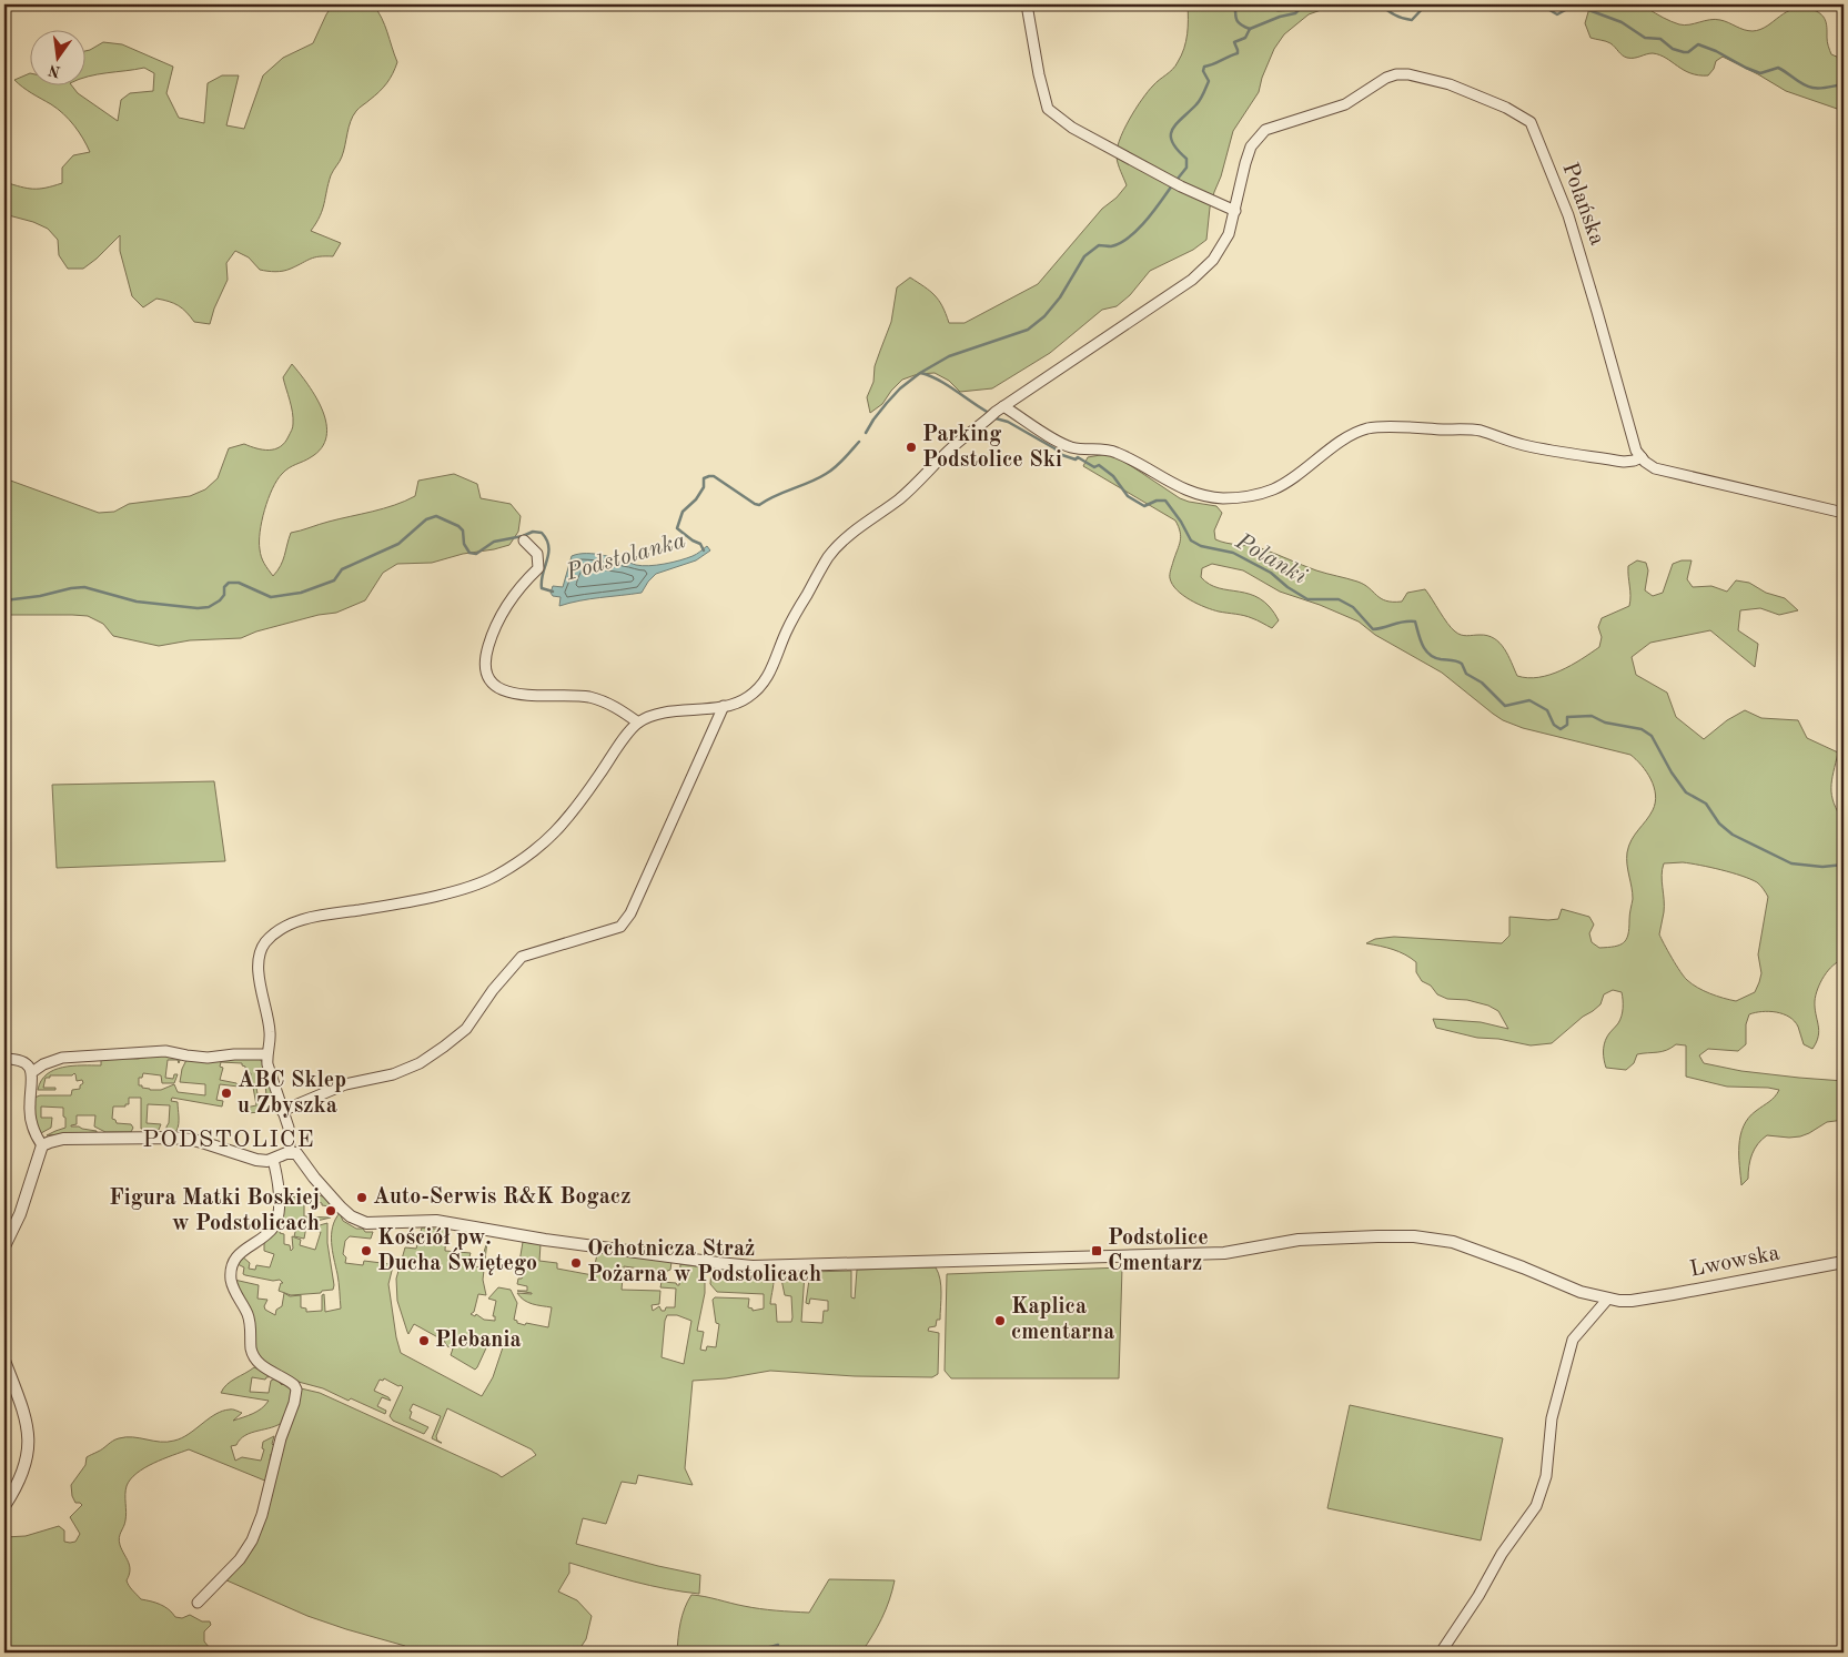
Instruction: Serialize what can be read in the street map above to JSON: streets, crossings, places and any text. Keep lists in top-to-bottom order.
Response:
{
  "streets": {
    "street": ["Polańska", "Lwowska"]
  },
  "districts": ["PODSTOLICE"],
  "water": ["Podstolanka", "Polanki"],
  "places": {
    "other": [
      "Parking Podstolice Ski",
      "ABC Sklep u Zbyszka",
      "Auto-Serwis R&K Bogacz",
      "Figura Matki Boskiej w Podstolicach",
      "Kościół pw. Ducha Świętego",
      "Ochotnicza Straż Pożarna w Podstolicach",
      "Kaplica cmentarna",
      "Plebania"
    ],
    "transit": ["Podstolice Cmentarz"]
  },
  "north": "bottom"
}
